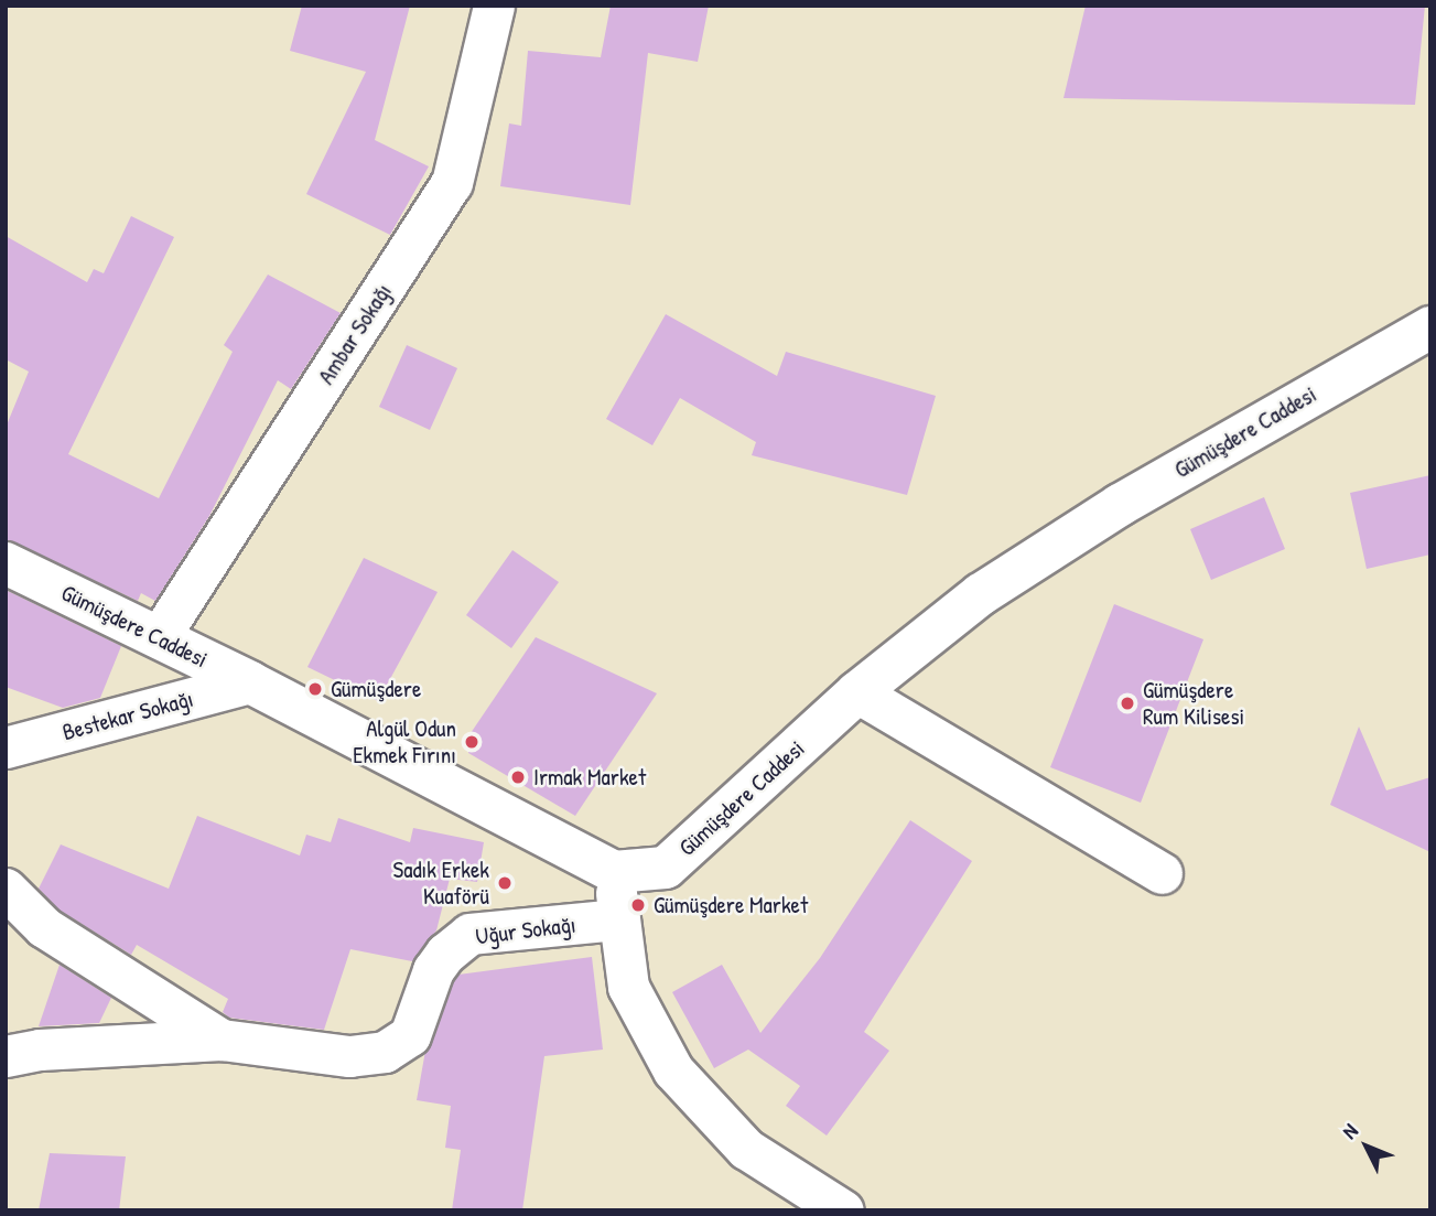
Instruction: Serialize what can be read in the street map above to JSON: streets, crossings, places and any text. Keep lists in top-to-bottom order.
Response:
{
  "streets": {
    "street": [
      "Ambar Sokağı",
      "Gümüşdere Caddesi",
      "Bestekar Sokağı",
      "Uğur Sokağı"
    ]
  },
  "crossings": [
    ["Ambar Sokağı", "Gümüşdere Caddesi"],
    ["Gümüşdere Caddesi", "Bestekar Sokağı"]
  ],
  "places": [
    "Gümüşdere",
    "Gümüşdere Rum Kilisesi",
    "Algül Odun Ekmek Fırını",
    "Irmak Market",
    "Sadık Erkek Kuaförü",
    "Gümüşdere Market"
  ],
  "north": "top left"
}
